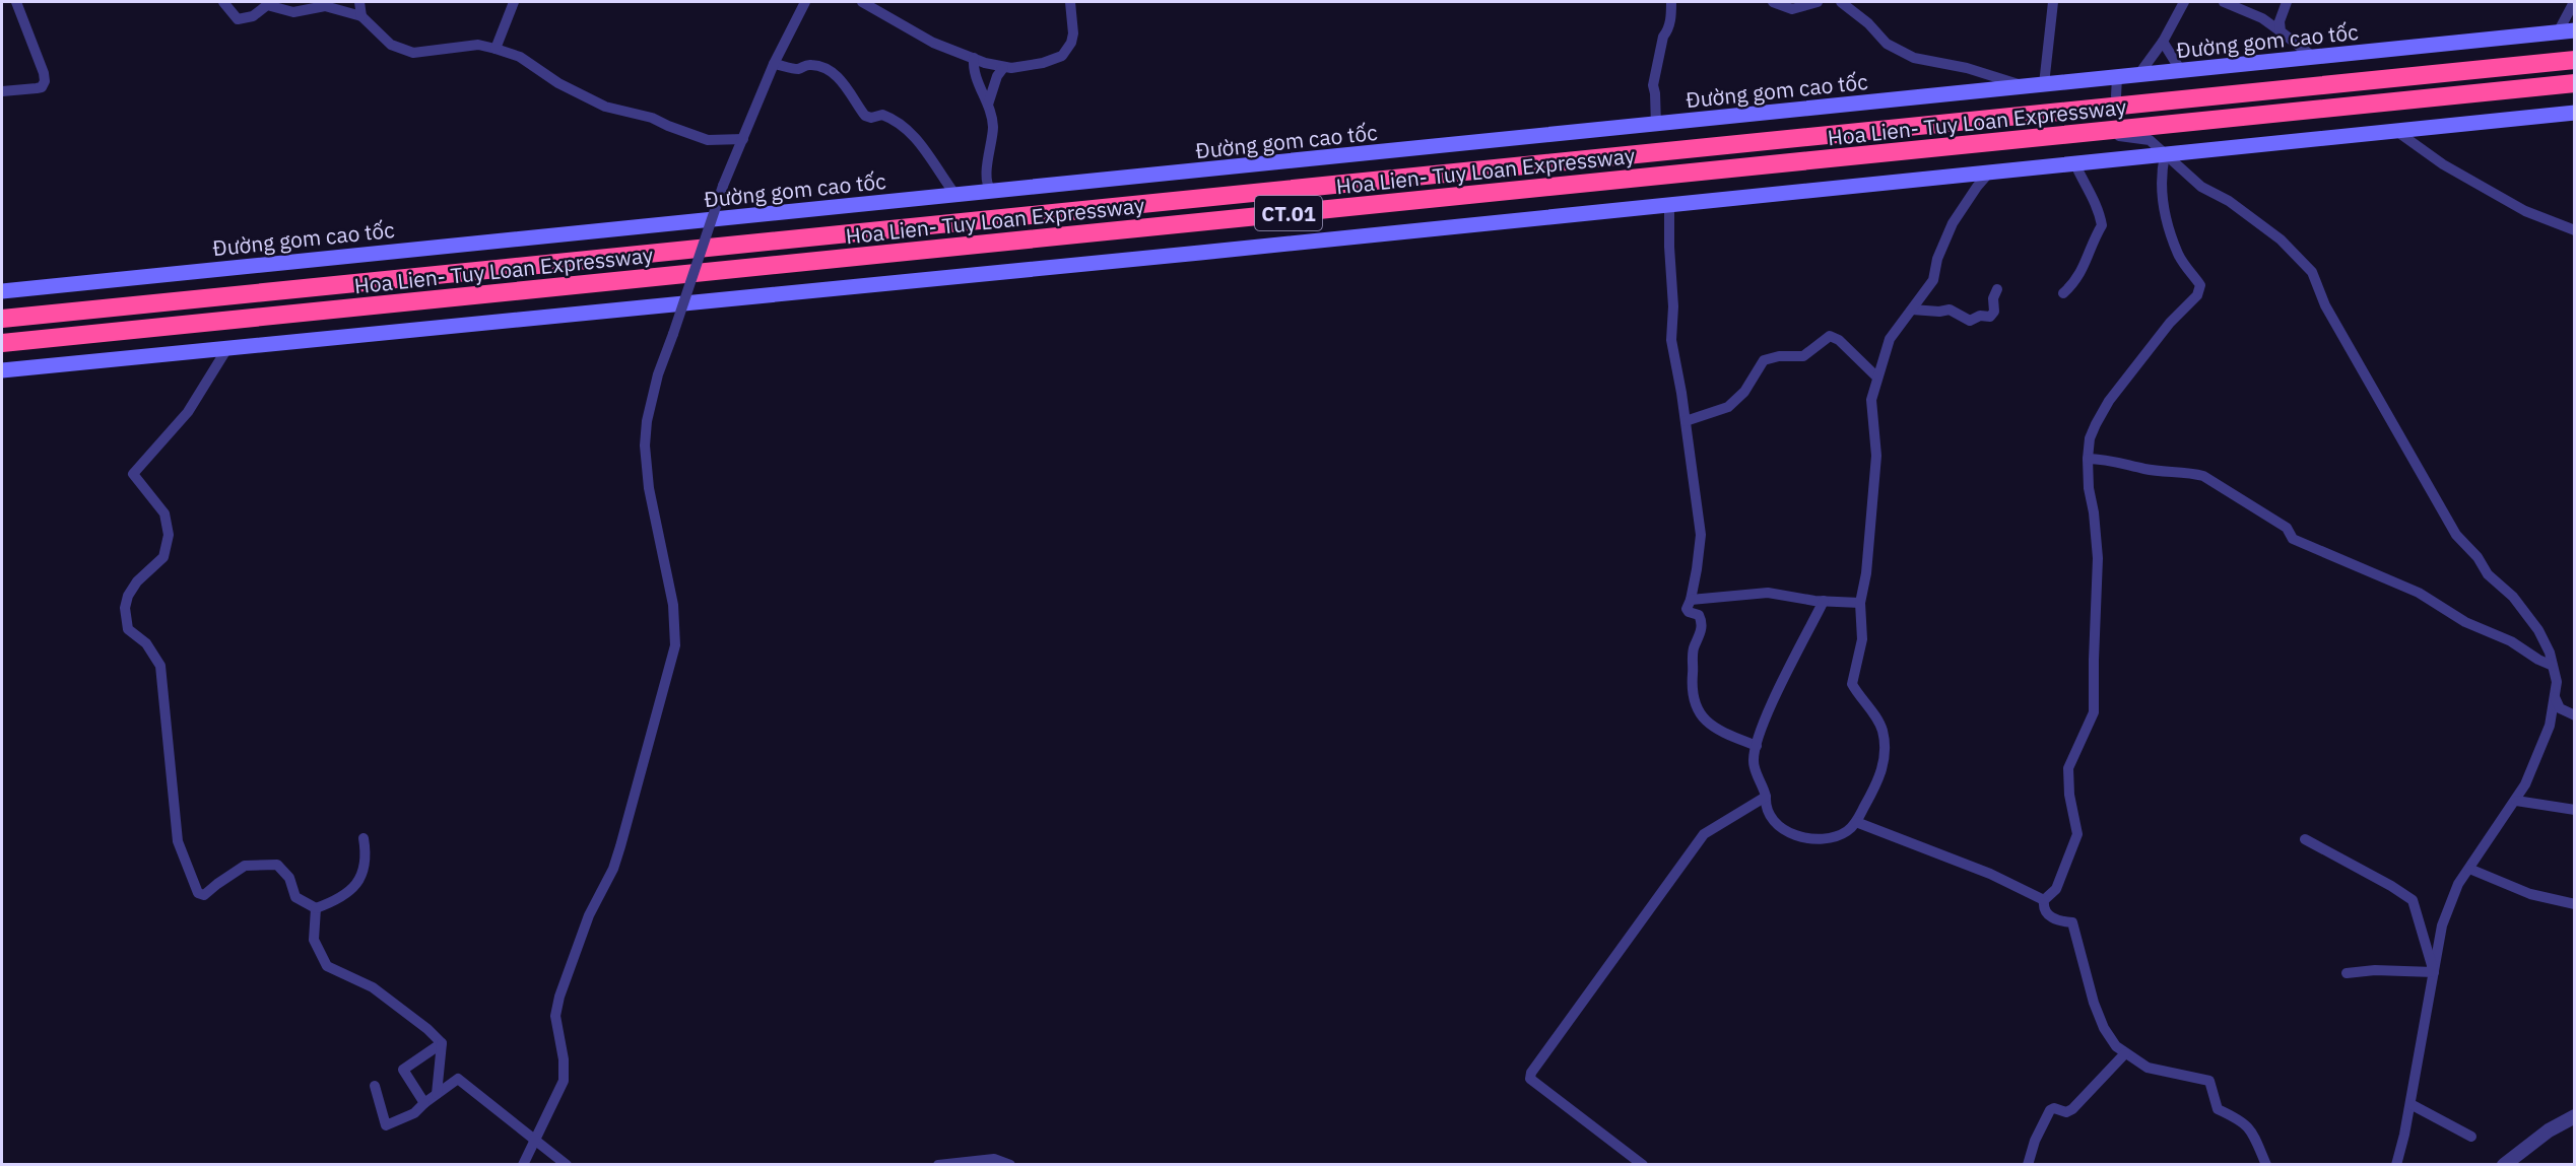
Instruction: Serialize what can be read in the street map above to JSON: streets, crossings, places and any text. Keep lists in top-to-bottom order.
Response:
{
  "streets": {
    "highway": ["Hoa Lien- Tuy Loan Expressway", "CT.01"],
    "main road": ["Đường gom cao tốc"]
  }
}
